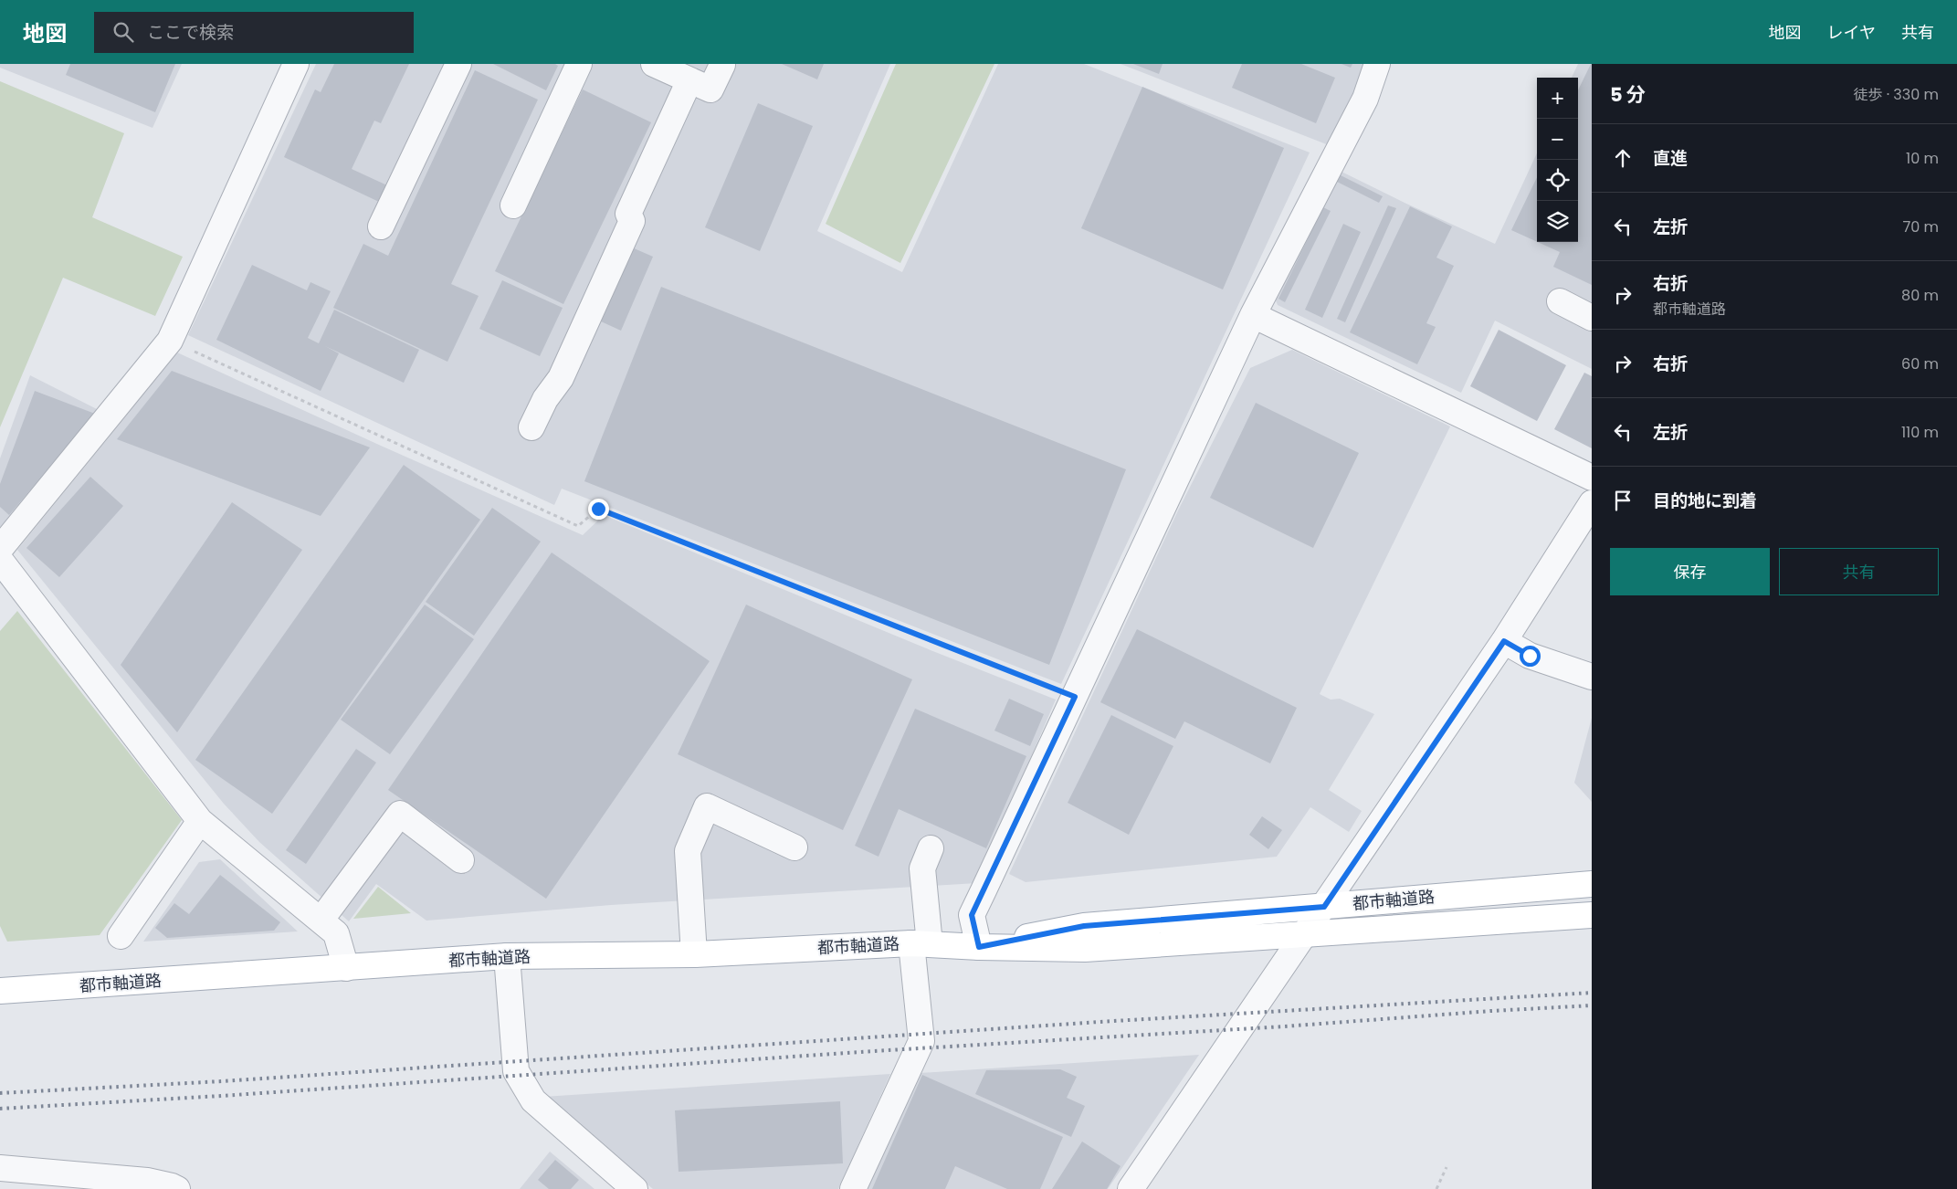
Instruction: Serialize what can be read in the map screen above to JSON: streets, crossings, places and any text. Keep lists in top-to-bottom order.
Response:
{
  "streets": {
    "main road": ["都市軸道路"]
  },
  "page": {
    "header": "地図",
    "search": "ここで検索",
    "nav": ["地図", "レイヤ", "共有"],
    "heading": ["5 分", "徒歩 · 330 m"],
    "map_buttons": ["+", "−"],
    "list": [
      ["直進", "10 m"],
      ["左折", "70 m"],
      ["右折", "都市軸道路", "80 m"],
      ["右折", "60 m"],
      ["左折", "110 m"],
      "目的地に到着"
    ],
    "buttons": ["保存", "共有"]
  }
}
